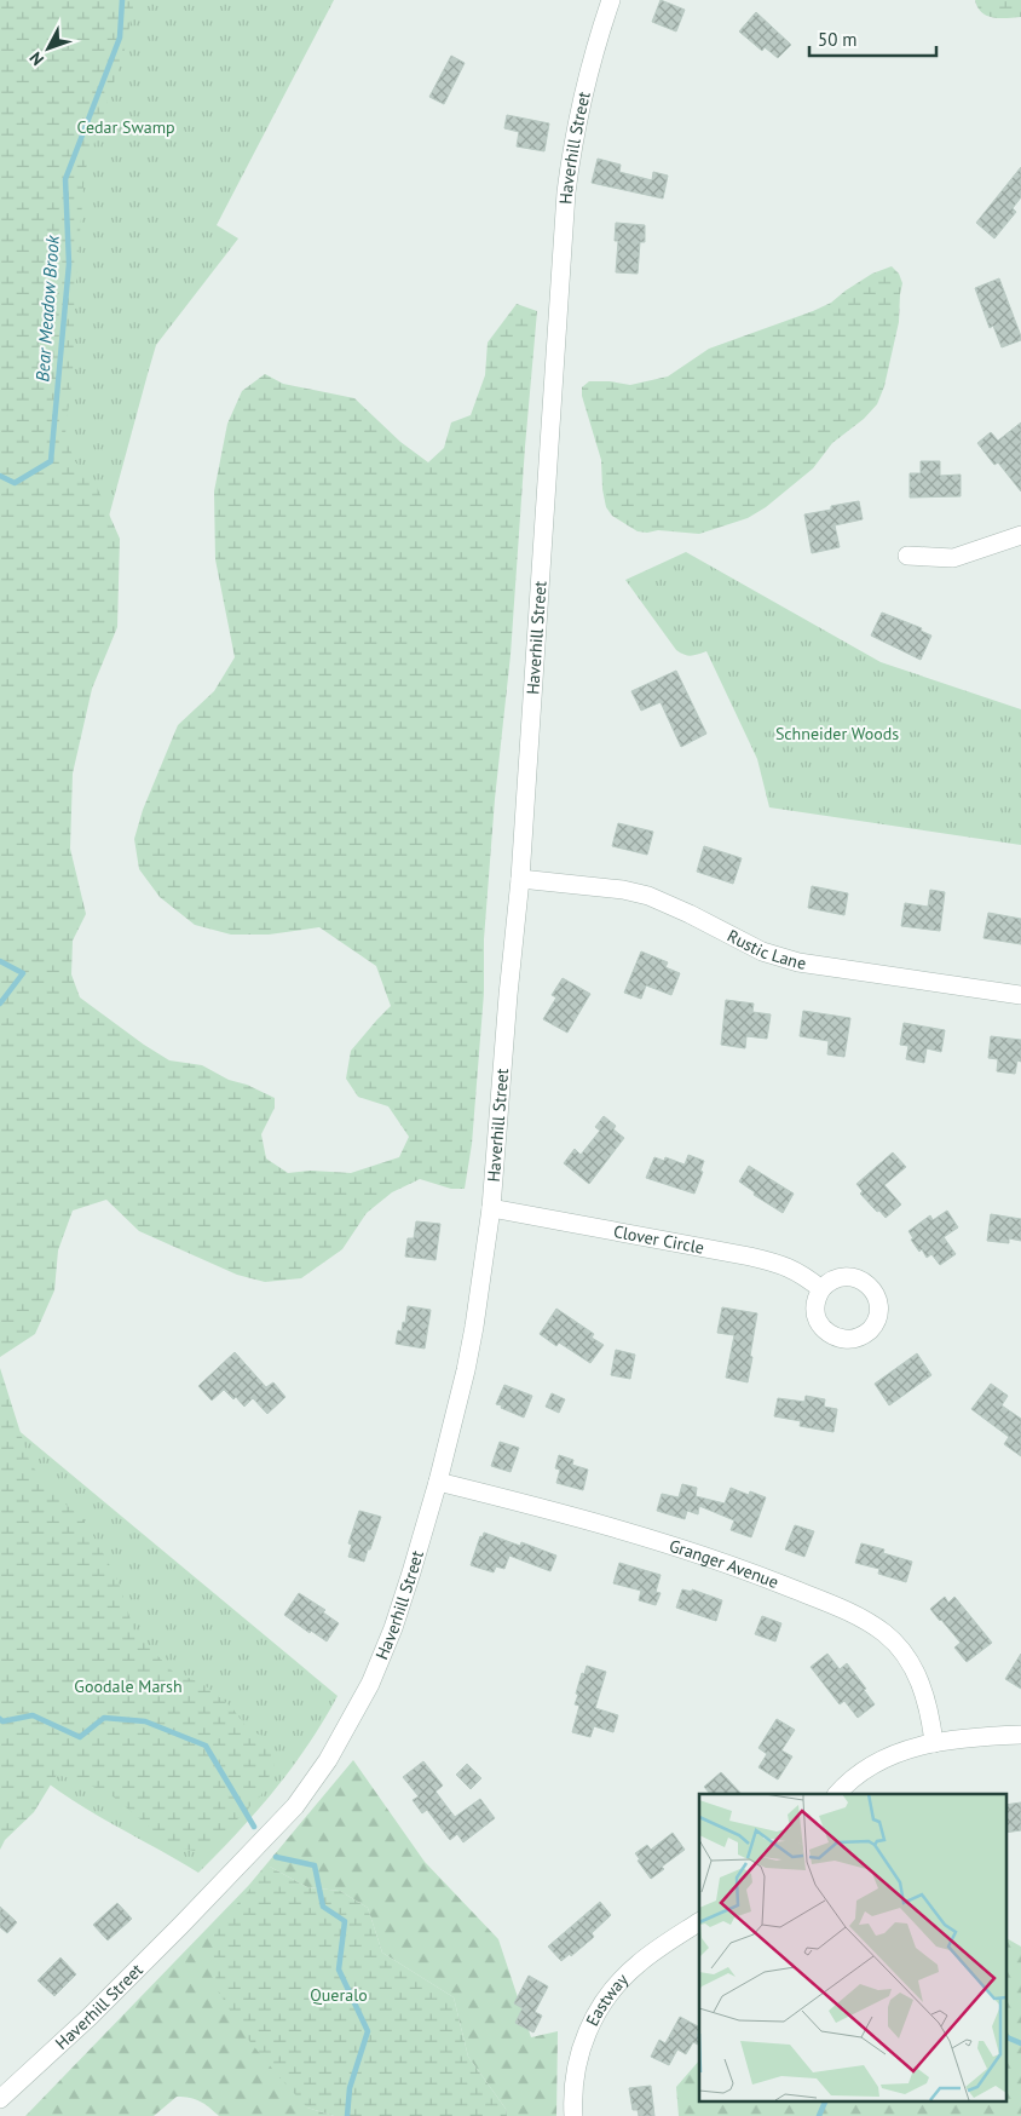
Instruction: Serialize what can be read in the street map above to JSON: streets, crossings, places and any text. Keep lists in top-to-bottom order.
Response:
{
  "streets": {
    "street": [
      "Haverhill Street",
      "Rustic Lane",
      "Clover Circle",
      "Granger Avenue",
      "Eastway"
    ]
  },
  "crossings": [
    ["Haverhill Street", "Rustic Lane"],
    ["Haverhill Street", "Clover Circle"],
    ["Haverhill Street", "Granger Avenue"]
  ],
  "water": ["Bear Meadow Brook"],
  "parks": [
    "Cedar Swamp",
    "Schneider Woods",
    "Goodale Marsh",
    "Queralo"
  ],
  "scale_bar": "50 m",
  "north": "bottom left"
}
